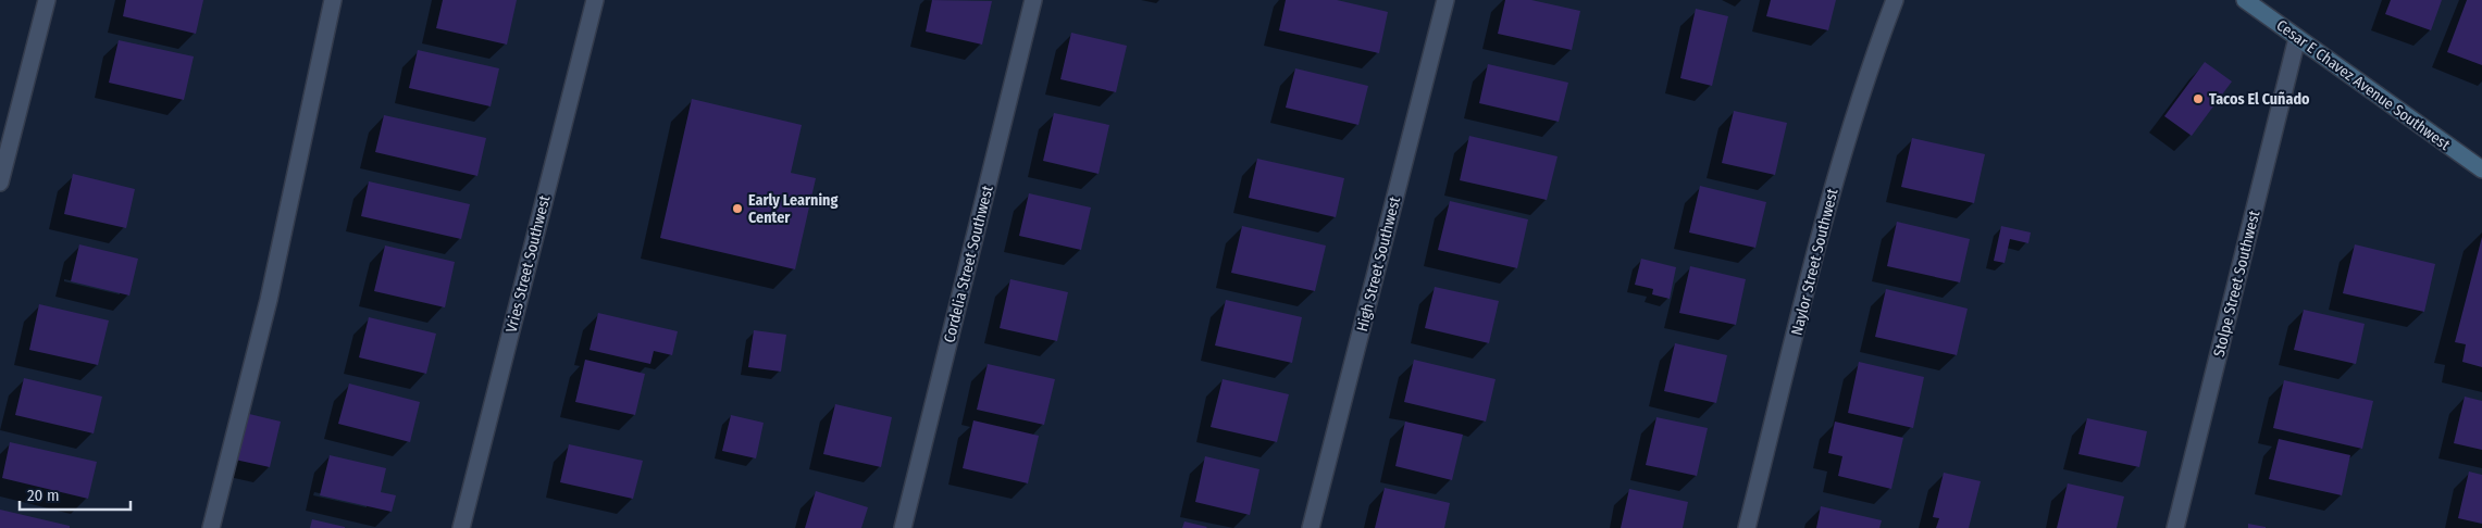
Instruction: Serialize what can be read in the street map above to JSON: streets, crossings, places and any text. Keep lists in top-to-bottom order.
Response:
{
  "streets": {
    "main road": ["Cesar E Chavez Avenue Southwest"],
    "street": [
      "Naylor Street Southwest",
      "Vries Street Southwest",
      "Cordelia Street Southwest",
      "High Street Southwest",
      "Stolpe Street Southwest"
    ]
  },
  "crossings": [
    ["Cesar E Chavez Avenue Southwest", "Stolpe Street Southwest"]
  ],
  "places": ["Tacos El Cuñado", "Early Learning Center"],
  "scale_bar": "20 m"
}
